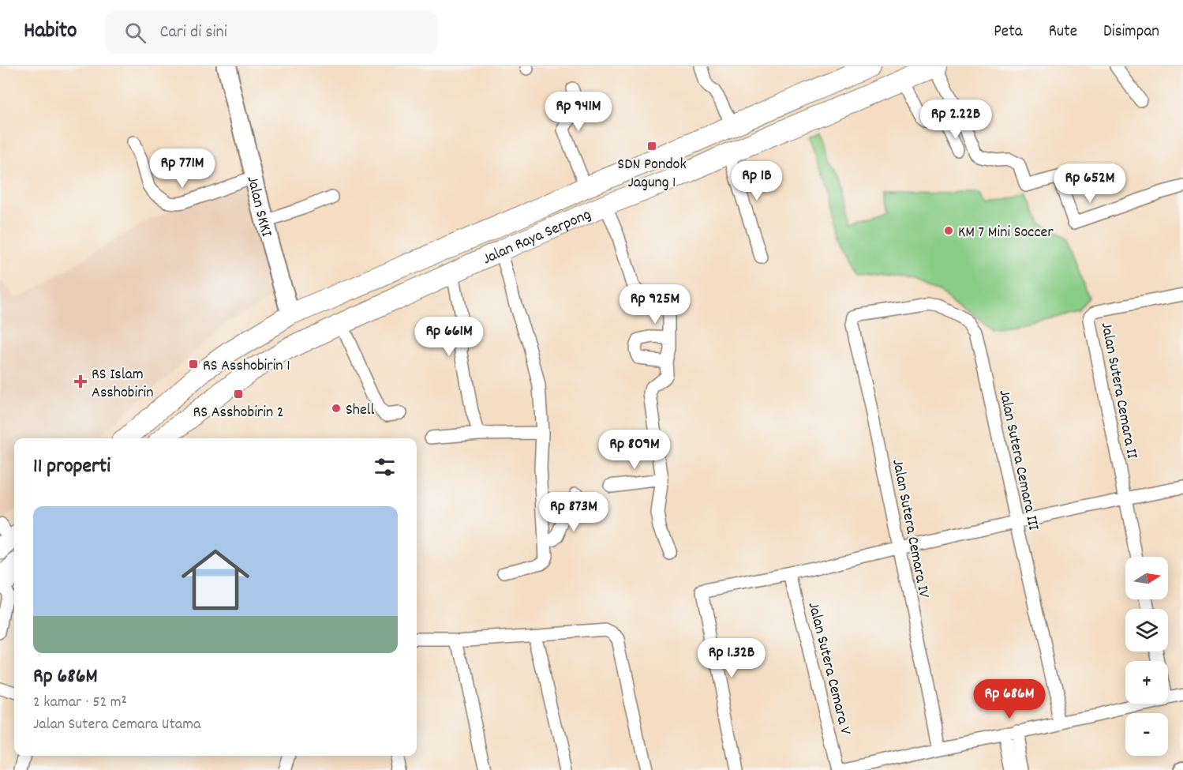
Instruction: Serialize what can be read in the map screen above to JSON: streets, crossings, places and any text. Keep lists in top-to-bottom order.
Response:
{
  "streets": {
    "main road": ["Jalan SKKI", "Jalan Raya Serpong"],
    "street": [
      "Jalan Sutera Cemara II",
      "Jalan Sutera Cemara III",
      "Jalan Sutera Cemara IV",
      "Jalan Sutera Cemara V"
    ]
  },
  "crossings": [
    ["Jalan SKKI", "Jalan Raya Serpong"],
    ["Jalan Sutera Cemara III", "Jalan Sutera Cemara IV"]
  ],
  "places": {
    "transit": ["SDN Pondok Jagung 1", "RS Asshobirin 1", "RS Asshobirin 2"],
    "other": ["KM 7 Mini Soccer", "Shell"],
    "health": ["RS Islam Asshobirin"]
  },
  "north": "right",
  "page": {
    "header": "Habito",
    "search": "Cari di sini",
    "nav": ["Peta", "Rute", "Disimpan"],
    "price": [
      "Rp 941M",
      "Rp 2.22B",
      "Rp 771M",
      "Rp 1B",
      "Rp 652M",
      "Rp 925M",
      "Rp 661M",
      "Rp 809M",
      "Rp 873M",
      "Rp 1.32B",
      "Rp 686M"
    ],
    "heading": "11 properti",
    "list": [
      {
        "name": "Rp 686M",
        "note": "2 kamar · 52 m² · Jalan Sutera Cemara Utama"
      }
    ],
    "map_buttons": ["+", "−"]
  }
}
